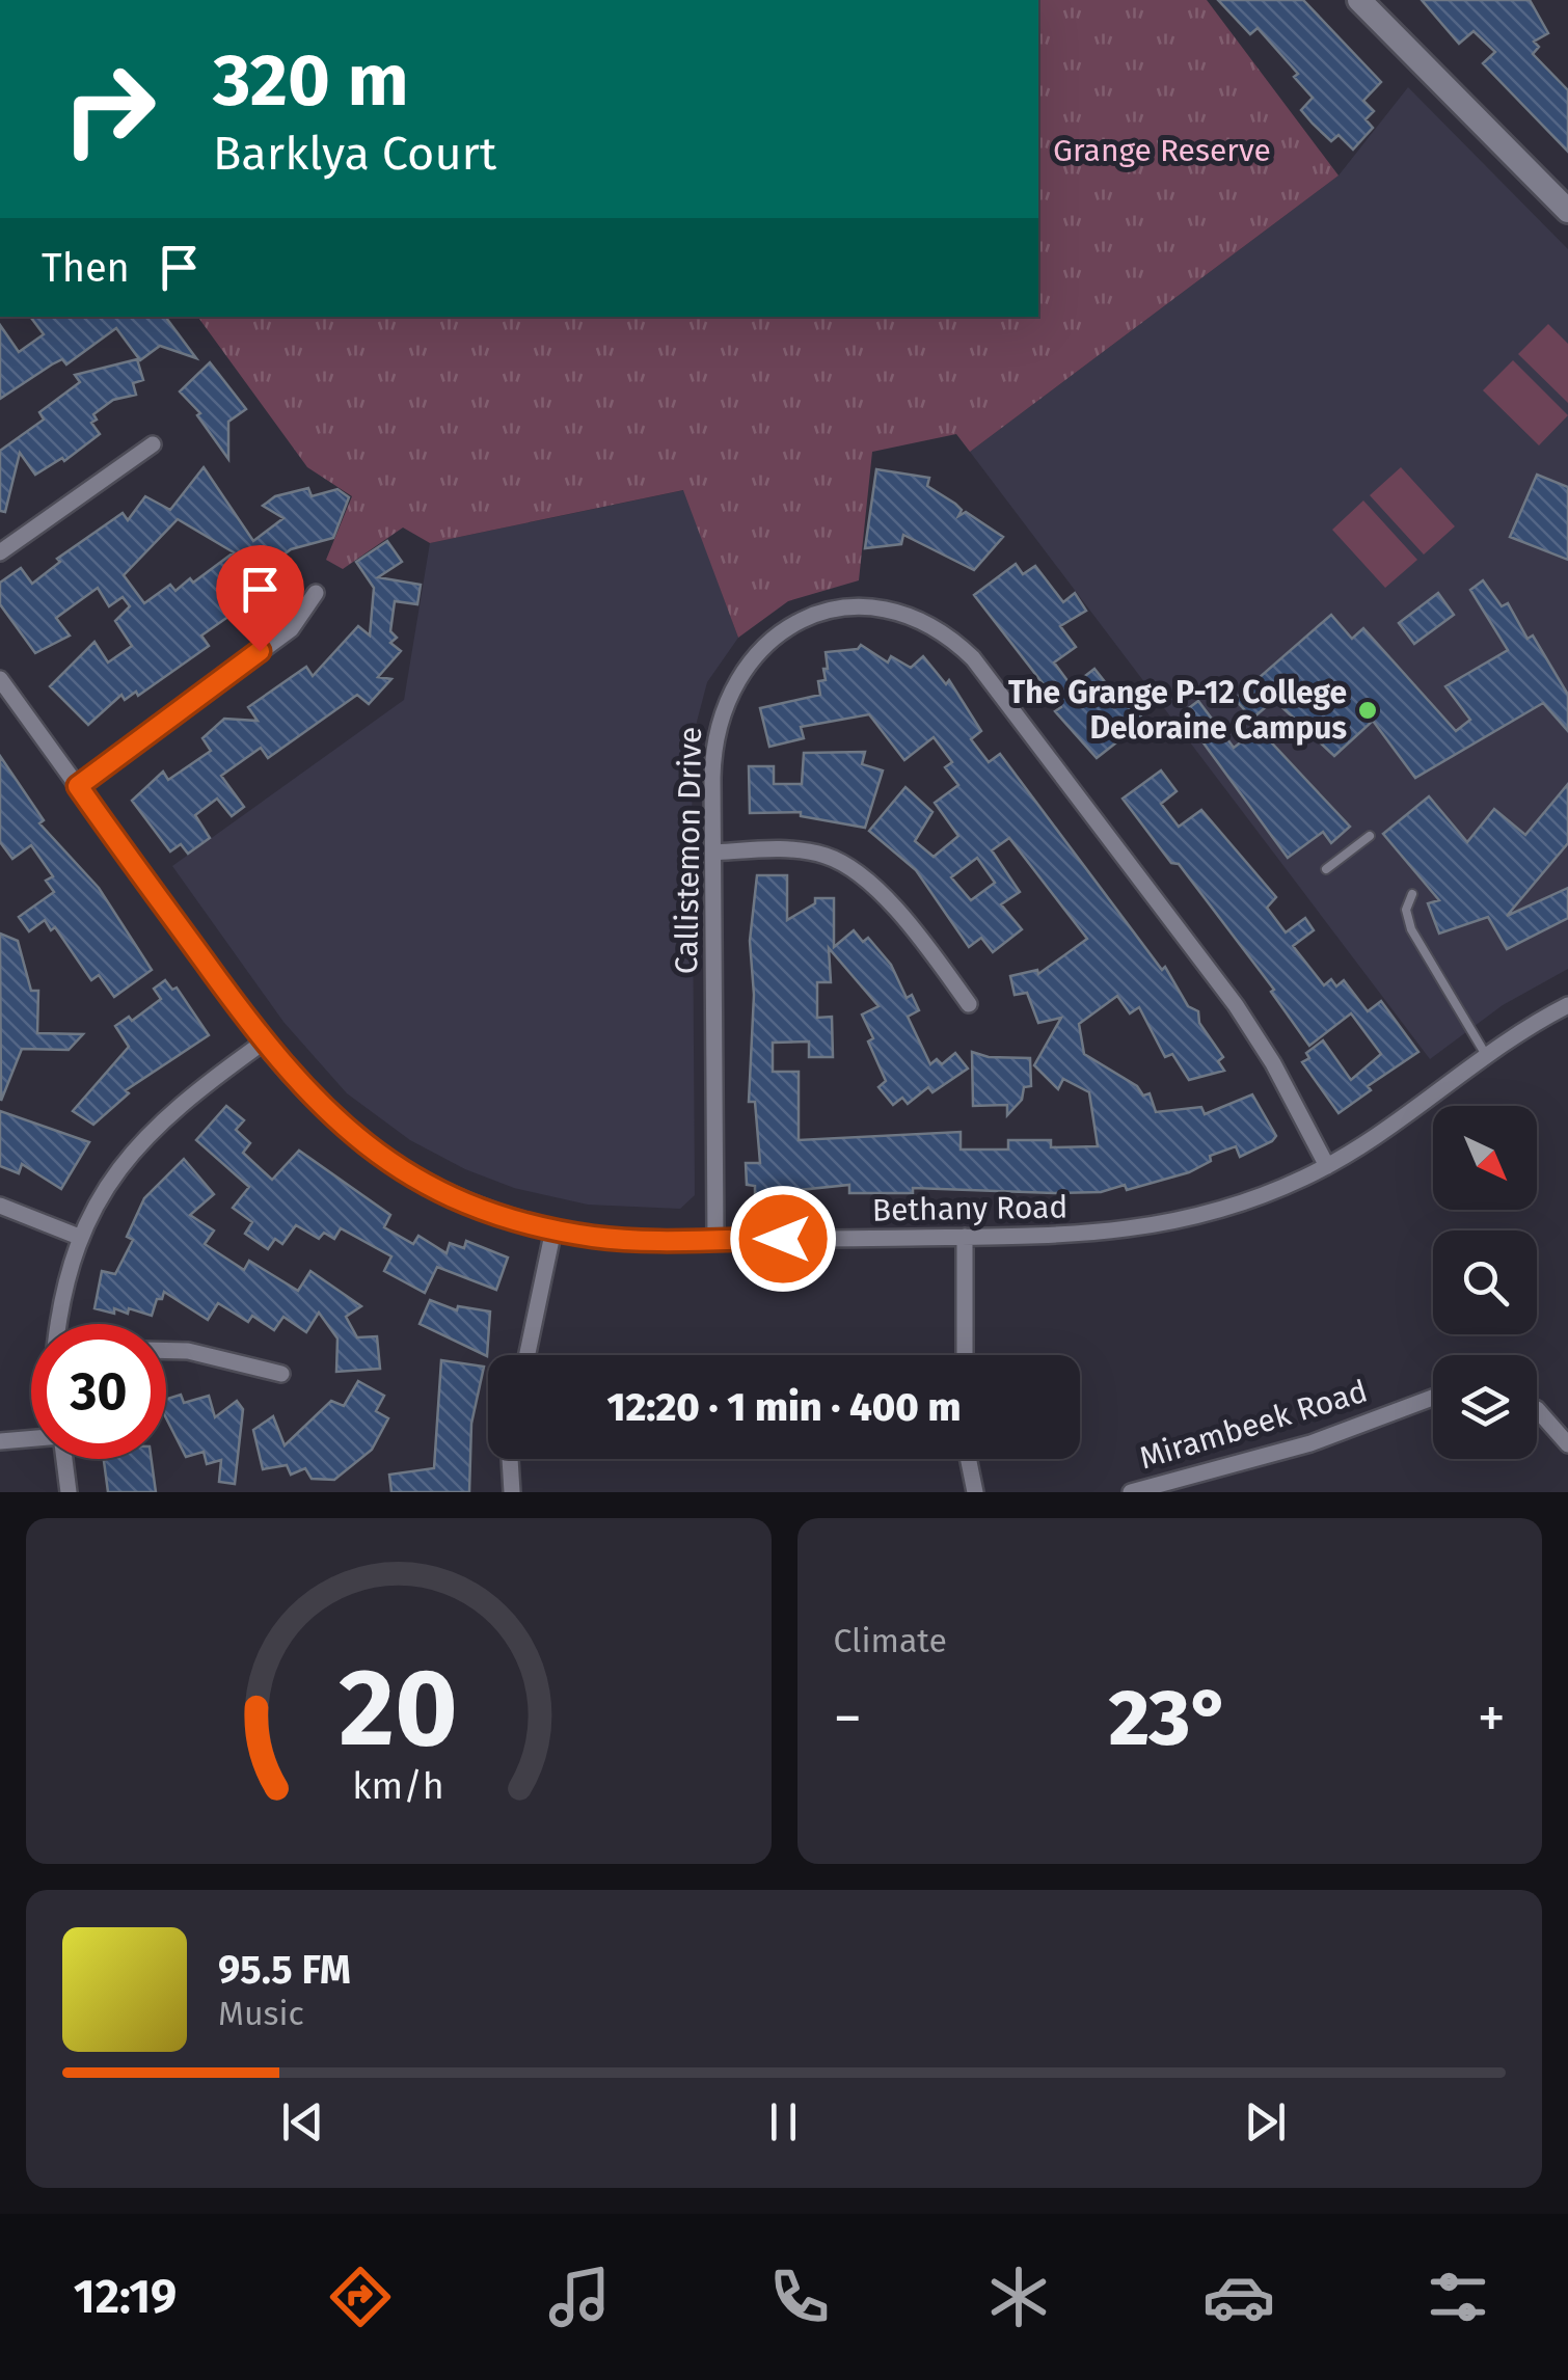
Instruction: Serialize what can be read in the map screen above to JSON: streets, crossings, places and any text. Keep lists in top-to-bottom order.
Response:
{
  "streets": {
    "street": ["Callistemon Drive", "Bethany Road", "Mirambeek Road"]
  },
  "crossings": [
    ["Callistemon Drive", "Bethany Road"]
  ],
  "parks": ["Grange Reserve"],
  "places": ["The Grange P-12 College Deloraine Campus"],
  "north": "bottom right",
  "page": {
    "turn": ["320 m", "Barklya Court"],
    "then": "Then",
    "limit": "30",
    "trip": "12:20 · 1 min · 400 m",
    "tile": "Climate",
    "heat": ["−", "23°", "+"],
    "song": ["95.5 FM", "Music"],
    "tabs": "12:19",
    "gauge": ["20", "km/h"]
  }
}
